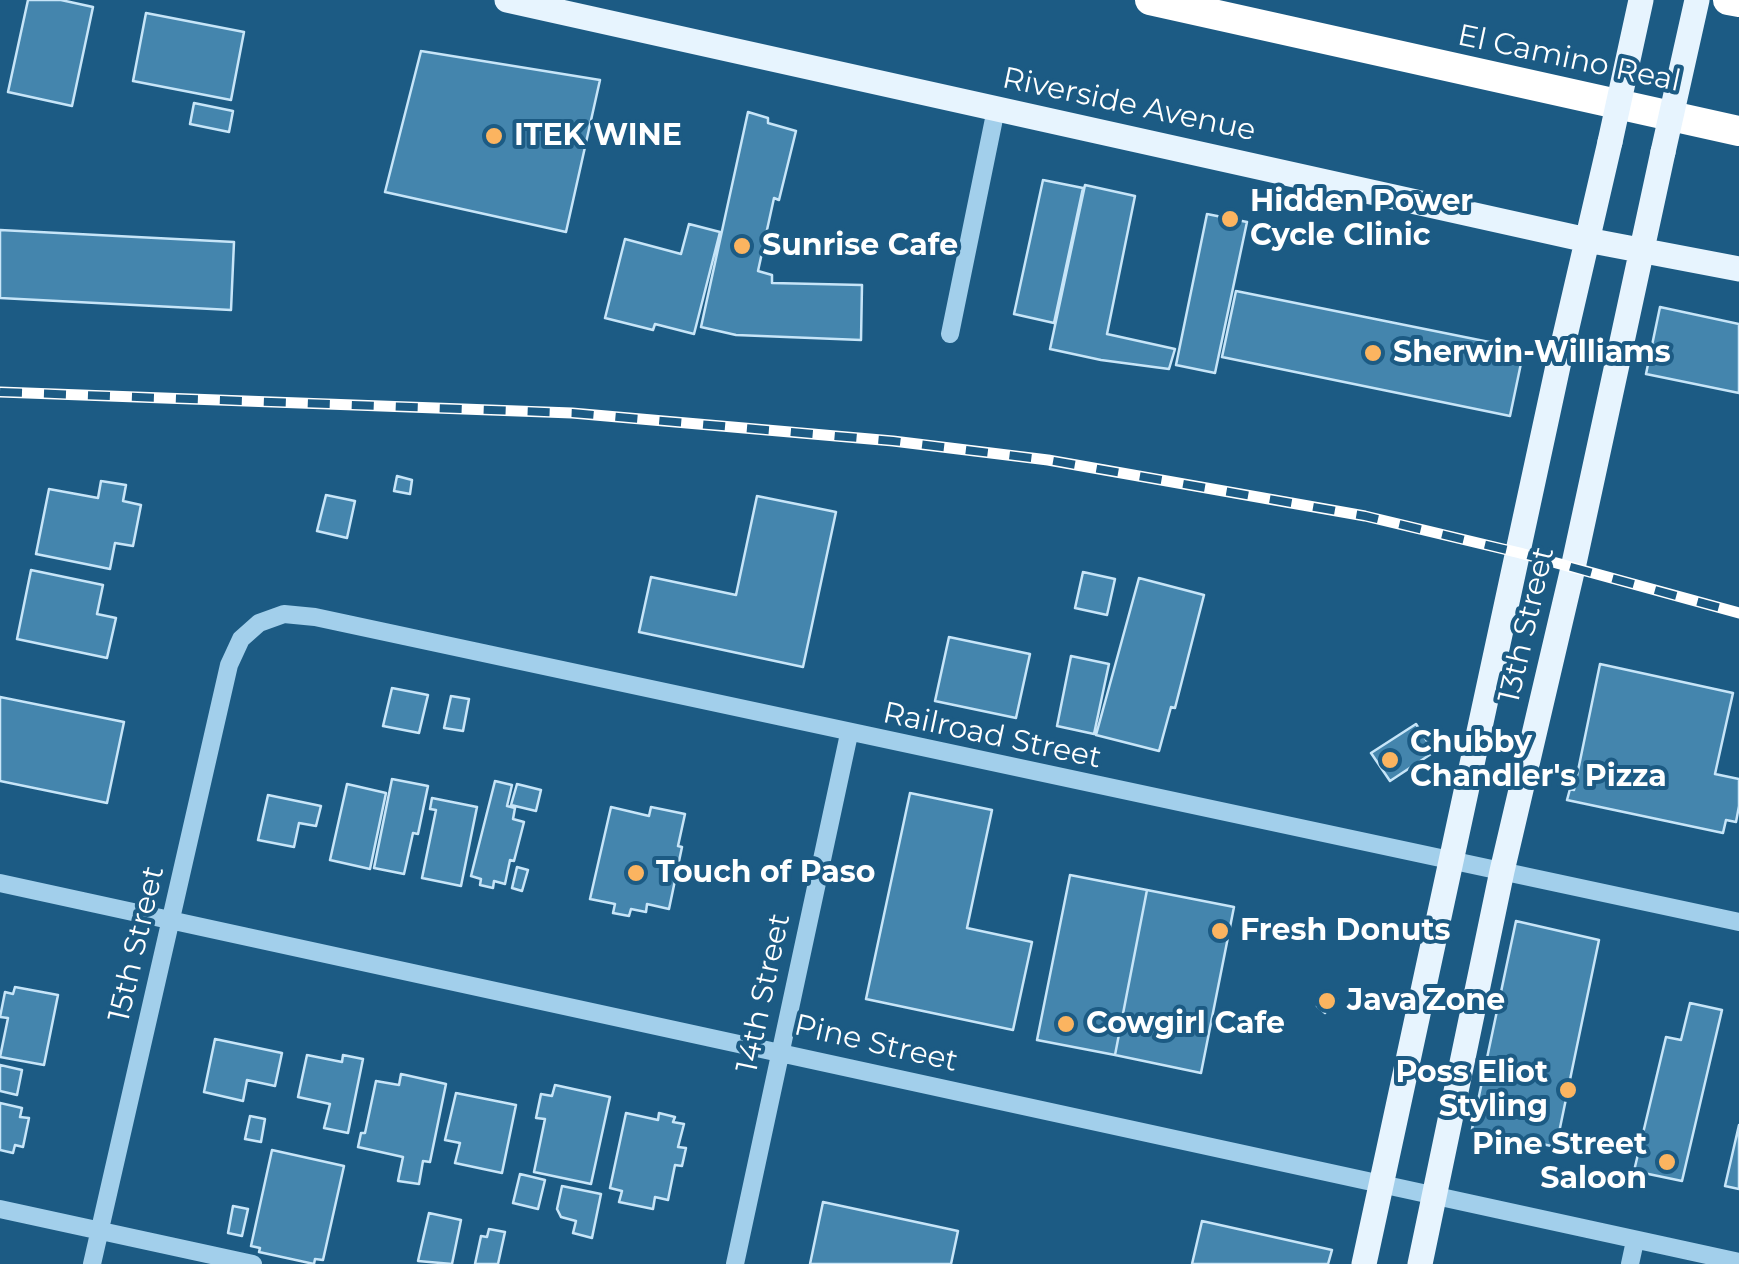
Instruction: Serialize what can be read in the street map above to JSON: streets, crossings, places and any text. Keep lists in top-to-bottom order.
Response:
{
  "streets": {
    "highway": ["El Camino Real"],
    "main road": ["Riverside Avenue", "13th Street"],
    "street": [
      "Railroad Street",
      "15th Street",
      "14th Street",
      "Pine Street"
    ]
  },
  "crossings": [
    ["Riverside Avenue", "13th Street"],
    ["13th Street", "Railroad Street"],
    ["13th Street", "Pine Street"],
    ["Railroad Street", "15th Street"],
    ["Railroad Street", "14th Street"],
    ["15th Street", "Pine Street"],
    ["14th Street", "Pine Street"]
  ],
  "places": [
    "ITEK WINE",
    "Hidden Power Cycle Clinic",
    "Sunrise Cafe",
    "Sherwin-Williams",
    "Chubby Chandler's Pizza",
    "Touch of Paso",
    "Fresh Donuts",
    "Java Zone",
    "Cowgirl Cafe",
    "Poss Eliot Styling",
    "Pine Street Saloon"
  ]
}
